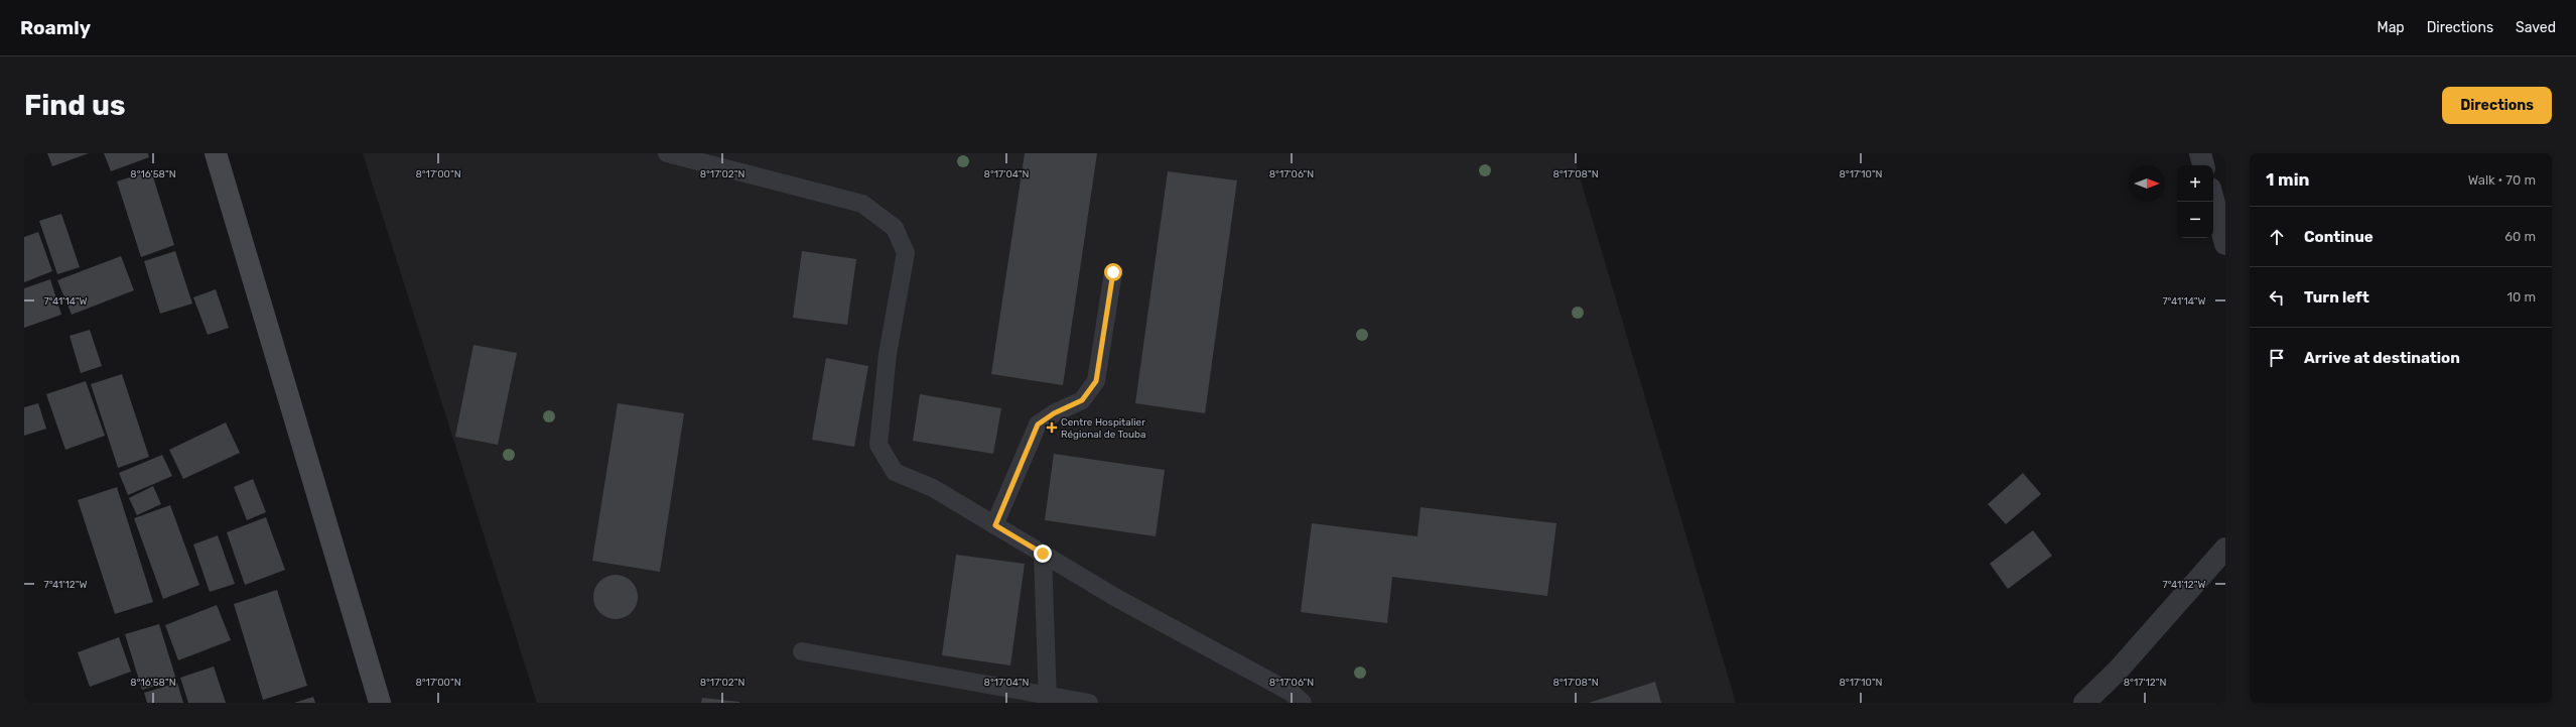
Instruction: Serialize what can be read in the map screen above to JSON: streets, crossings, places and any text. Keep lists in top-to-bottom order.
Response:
{
  "places": {
    "health": ["Centre Hospitalier Régional de Touba"]
  },
  "north": "right",
  "page": {
    "header": "Roamly",
    "nav": ["Map", "Directions", "Saved"],
    "buttons": "Directions",
    "title": "Find us",
    "heading": ["1 min", "Walk · 70 m"],
    "map_buttons": ["+", "−"],
    "list": [
      ["Continue", "60 m"],
      ["Turn left", "10 m"],
      "Arrive at destination"
    ]
  },
  "coordinates": [
    "8°16'58\"N",
    "8°17'00\"N",
    "8°17'02\"N",
    "8°17'04\"N",
    "8°17'06\"N",
    "8°17'08\"N",
    "8°17'10\"N",
    "7°41'14\"W",
    "7°41'12\"W",
    "8°17'12\"N"
  ]
}
